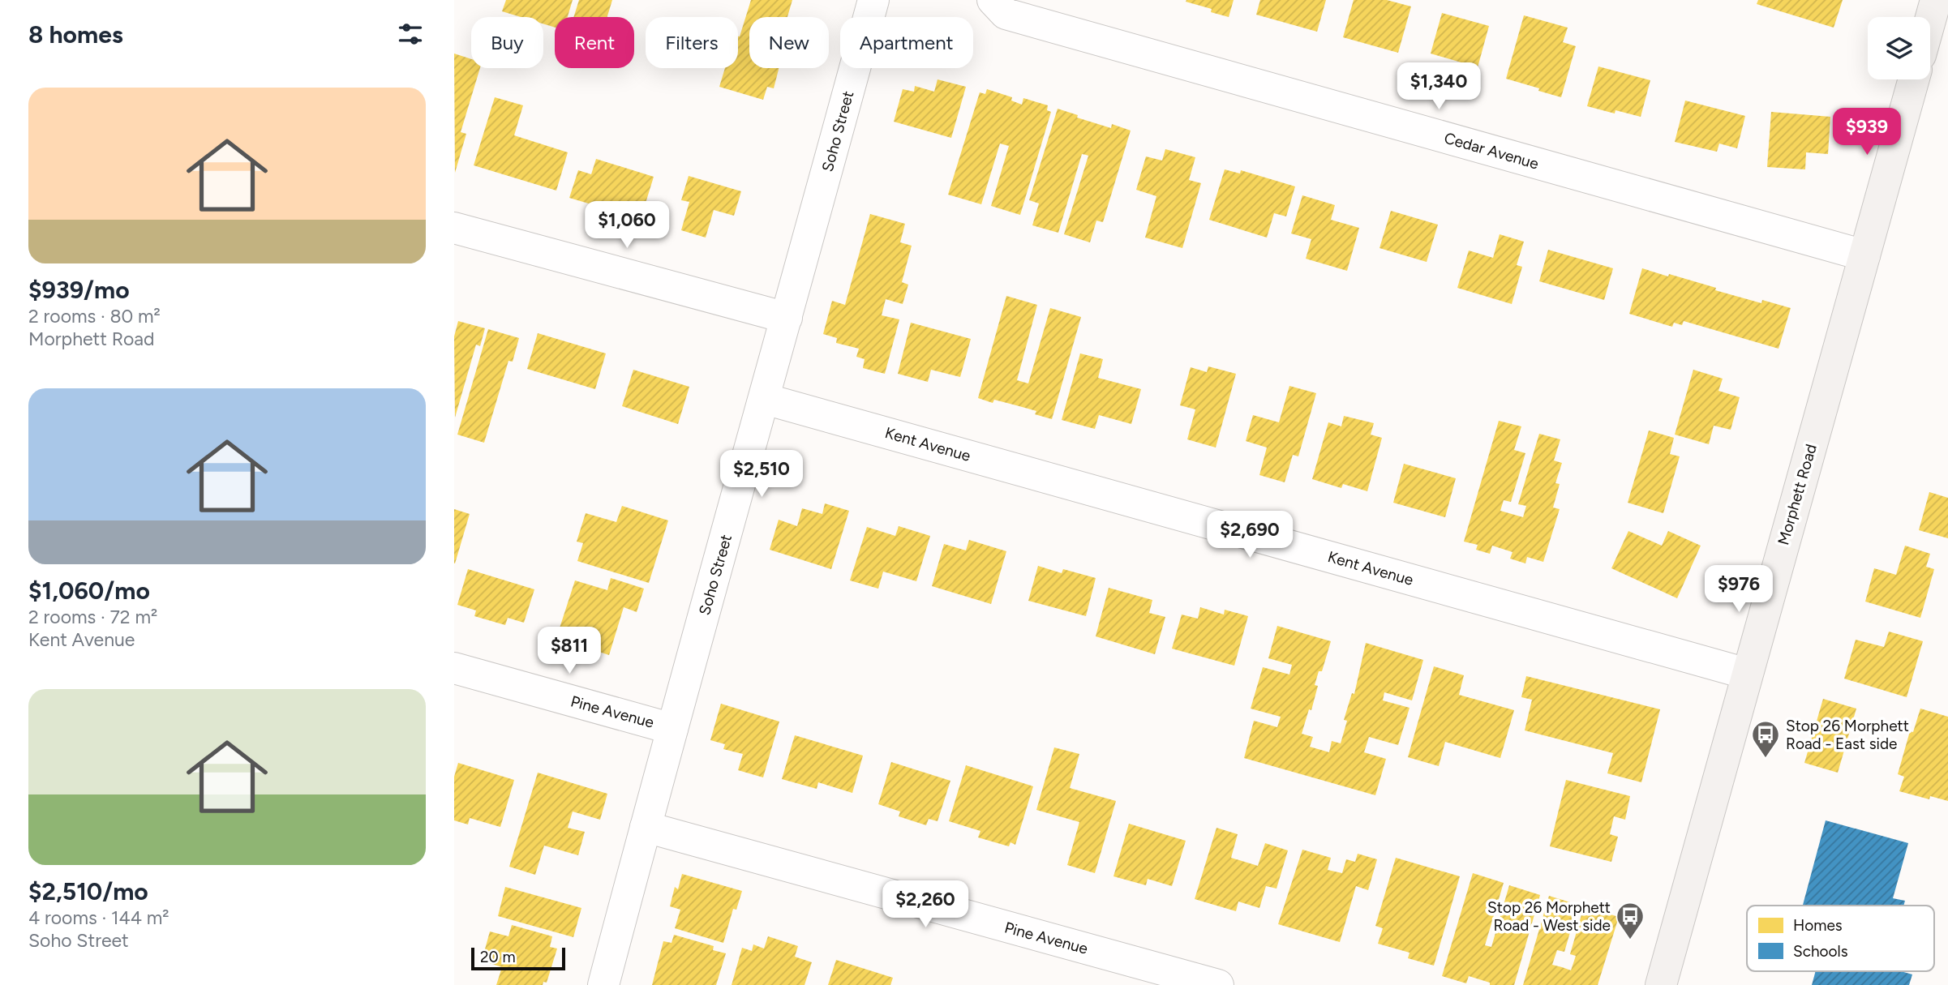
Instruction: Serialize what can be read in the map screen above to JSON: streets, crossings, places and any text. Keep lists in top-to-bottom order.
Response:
{
  "streets": {
    "main road": ["Morphett Road"],
    "street": [
      "Soho Street",
      "Cedar Avenue",
      "Kent Avenue",
      "Pine Avenue"
    ]
  },
  "crossings": [
    ["Soho Street", "Kent Avenue"],
    ["Soho Street", "Pine Avenue"],
    ["Cedar Avenue", "Morphett Road"],
    ["Kent Avenue", "Morphett Road"]
  ],
  "places": {
    "bus stop": ["Stop 26 Morphett Road - East side", "Stop 26 Morphett Road - West side"]
  },
  "legend": ["Homes", "Schools"],
  "scale_bar": "20 m",
  "page": {
    "heading": "8 homes",
    "chip": [
      "Buy",
      "Rent",
      "Filters",
      "New",
      "Apartment"
    ],
    "price": [
      "$1,340",
      "$939",
      "$1,060",
      "$2,510",
      "$2,690",
      "$976",
      "$811",
      "$2,260"
    ],
    "list": [
      {
        "name": "$939/mo",
        "note": "2 rooms · 80 m² · Morphett Road"
      },
      {
        "name": "$1,060/mo",
        "note": "2 rooms · 72 m² · Kent Avenue"
      },
      {
        "name": "$2,510/mo",
        "note": "4 rooms · 144 m² · Soho Street"
      }
    ],
    "scale": "20 m"
  }
}
